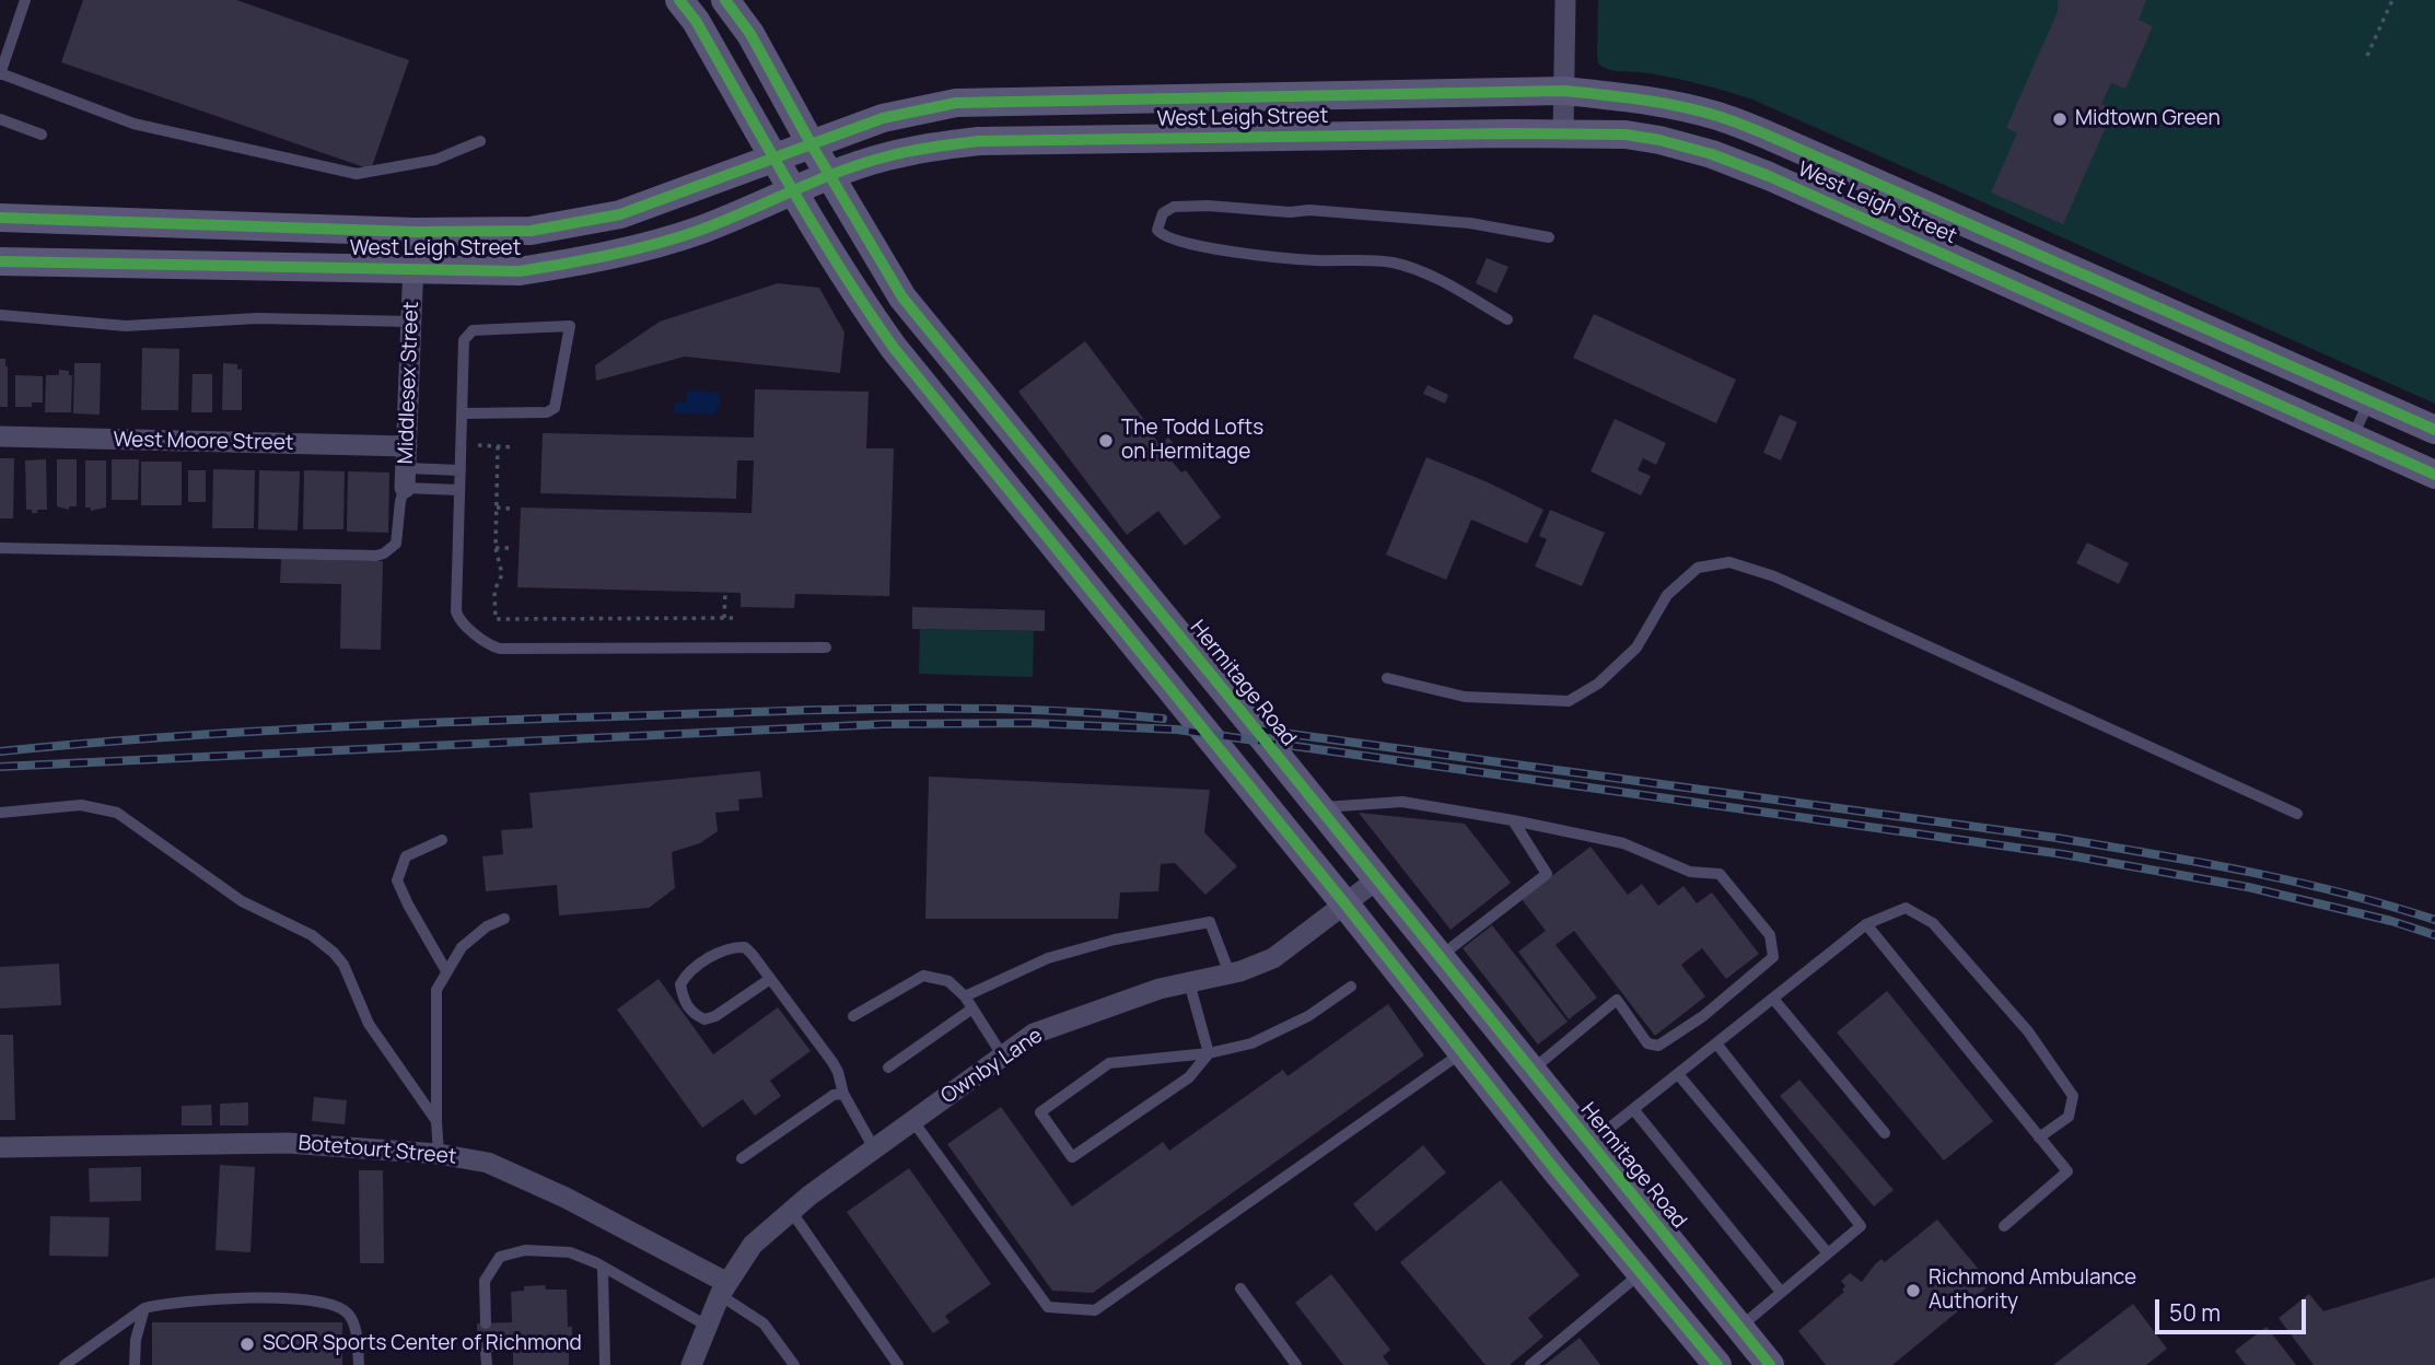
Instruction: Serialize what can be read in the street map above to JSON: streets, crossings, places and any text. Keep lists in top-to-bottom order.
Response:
{
  "streets": {
    "street": [
      "West Leigh Street",
      "Middlesex Street",
      "West Moore Street",
      "Hermitage Road",
      "Ownby Lane",
      "Botetourt Street"
    ]
  },
  "crossings": [
    ["West Leigh Street", "Middlesex Street"],
    ["West Leigh Street", "Hermitage Road"],
    ["Middlesex Street", "West Moore Street"],
    ["Hermitage Road", "Ownby Lane"],
    ["Ownby Lane", "Botetourt Street"]
  ],
  "places": [
    "Midtown Green",
    "The Todd Lofts on Hermitage",
    "Richmond Ambulance Authority",
    "SCOR Sports Center of Richmond"
  ],
  "scale_bar": "50 m"
}
